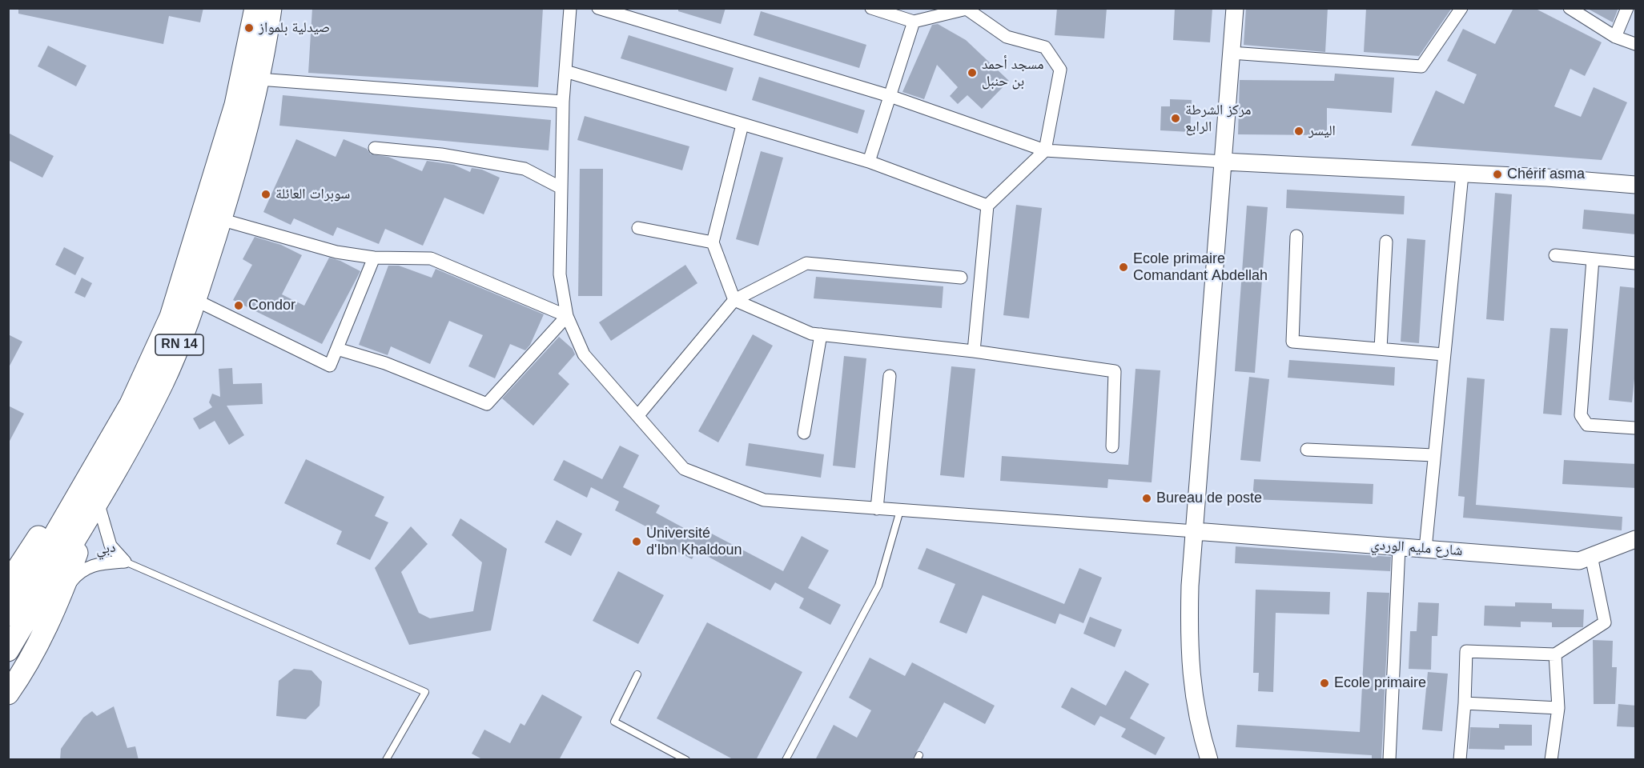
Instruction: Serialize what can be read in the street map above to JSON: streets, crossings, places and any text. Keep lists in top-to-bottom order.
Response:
{
  "streets": {
    "highway": ["RN 14"],
    "street": ["شارع مليم الوردي", "دبي"]
  },
  "crossings": [
    ["RN 14", "دبي"]
  ],
  "places": [
    "صيدلية بلمواز",
    "مسجد أحمد بن حنبل",
    "مركز الشرطة الرابع",
    "اليسر",
    "Chérif asma",
    "سوبرات العائلة",
    "Ecole primaire Comandant Abdellah",
    "Condor",
    "Bureau de poste",
    "Université d'Ibn Khaldoun",
    "Ecole primaire"
  ]
}
